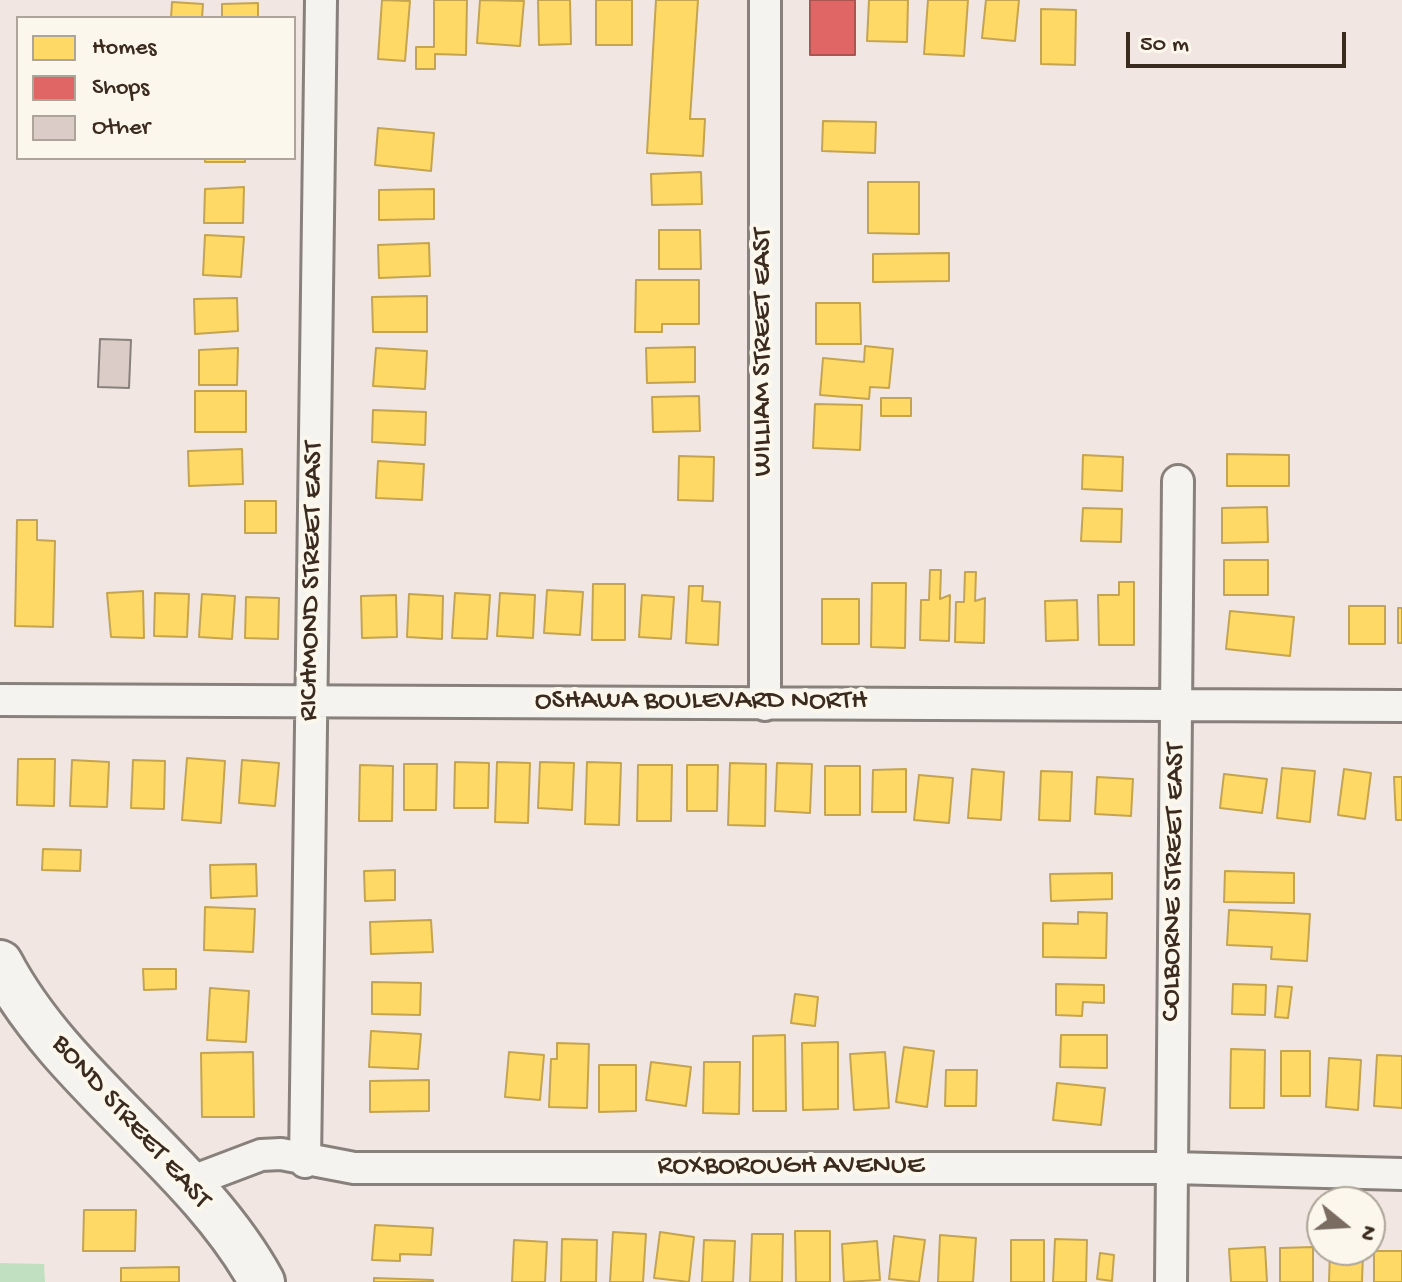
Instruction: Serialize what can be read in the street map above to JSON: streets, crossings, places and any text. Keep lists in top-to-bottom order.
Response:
{
  "streets": {
    "main road": ["BOND STREET EAST"],
    "street": [
      "WILLIAM STREET EAST",
      "RICHMOND STREET EAST",
      "OSHAWA BOULEVARD NORTH",
      "COLBORNE STREET EAST",
      "ROXBOROUGH AVENUE"
    ]
  },
  "crossings": [
    ["WILLIAM STREET EAST", "OSHAWA BOULEVARD NORTH"],
    ["RICHMOND STREET EAST", "OSHAWA BOULEVARD NORTH"],
    ["RICHMOND STREET EAST", "ROXBOROUGH AVENUE"],
    ["OSHAWA BOULEVARD NORTH", "COLBORNE STREET EAST"],
    ["COLBORNE STREET EAST", "ROXBOROUGH AVENUE"],
    ["BOND STREET EAST", "ROXBOROUGH AVENUE"]
  ],
  "legend": ["Homes", "Shops", "Other"],
  "scale_bar": "50 m",
  "north": "right"
}
